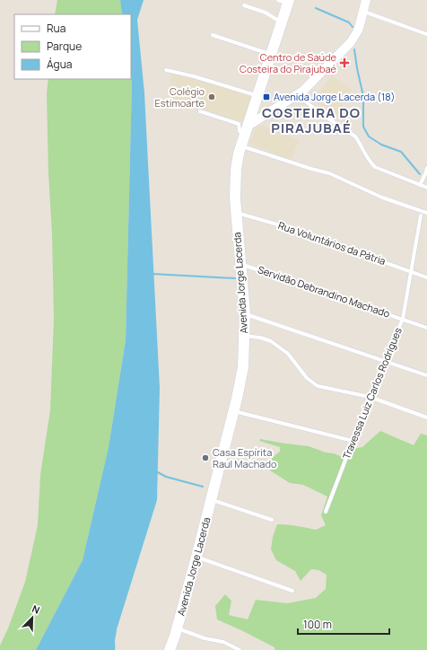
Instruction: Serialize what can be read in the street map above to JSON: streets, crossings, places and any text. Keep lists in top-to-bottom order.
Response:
{
  "streets": {
    "main road": ["Avenida Jorge Lacerda"],
    "lane": ["Rua Voluntários da Pátria", "Servidão Debrandino Machado", "Travessa Luiz Carlos Rodrigues"]
  },
  "crossings": [
    ["Rua Voluntários da Pátria", "Avenida Jorge Lacerda"],
    ["Rua Voluntários da Pátria", "Travessa Luiz Carlos Rodrigues"],
    ["Avenida Jorge Lacerda", "Servidão Debrandino Machado"],
    ["Servidão Debrandino Machado", "Travessa Luiz Carlos Rodrigues"]
  ],
  "districts": ["COSTEIRA DO PIRAJUBAÉ"],
  "places": {
    "health": ["Centro de Saúde Costeira do Pirajubaé"],
    "other": ["Colégio Estimoarte", "Casa Espírita Raul Machado"],
    "transit": ["Avenida Jorge Lacerda (18)"]
  },
  "legend": ["Rua", "Parque", "Água"],
  "scale_bar": "100 m",
  "north": "top right"
}
